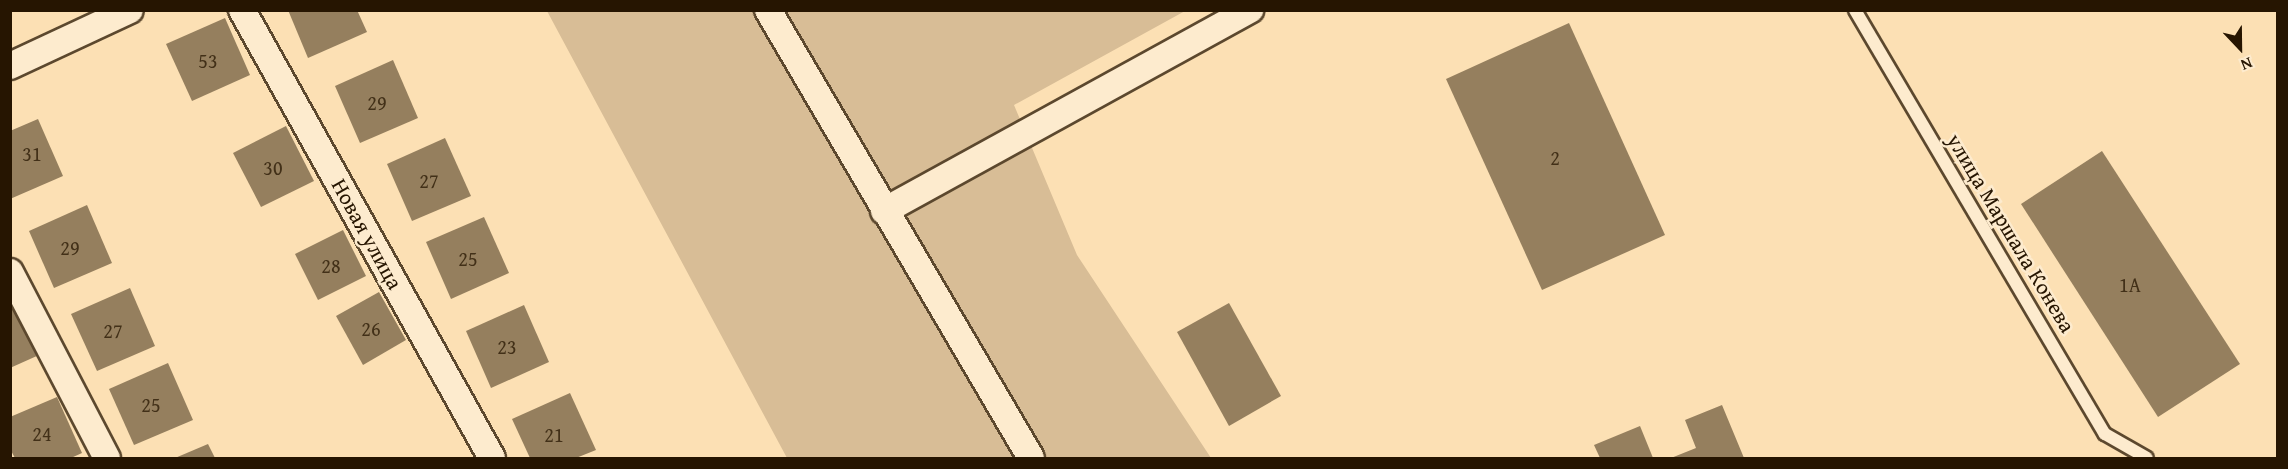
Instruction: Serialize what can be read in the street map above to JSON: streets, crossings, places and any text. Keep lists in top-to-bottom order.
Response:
{
  "streets": {
    "street": ["Новая улица"],
    "lane": ["улица Маршала Конева"]
  },
  "house_numbers": [
    "53",
    "29",
    "31",
    "2",
    "30",
    "27",
    "29",
    "25",
    "28",
    "1А",
    "26",
    "27",
    "23",
    "25",
    "24",
    "21"
  ],
  "north": "bottom"
}
